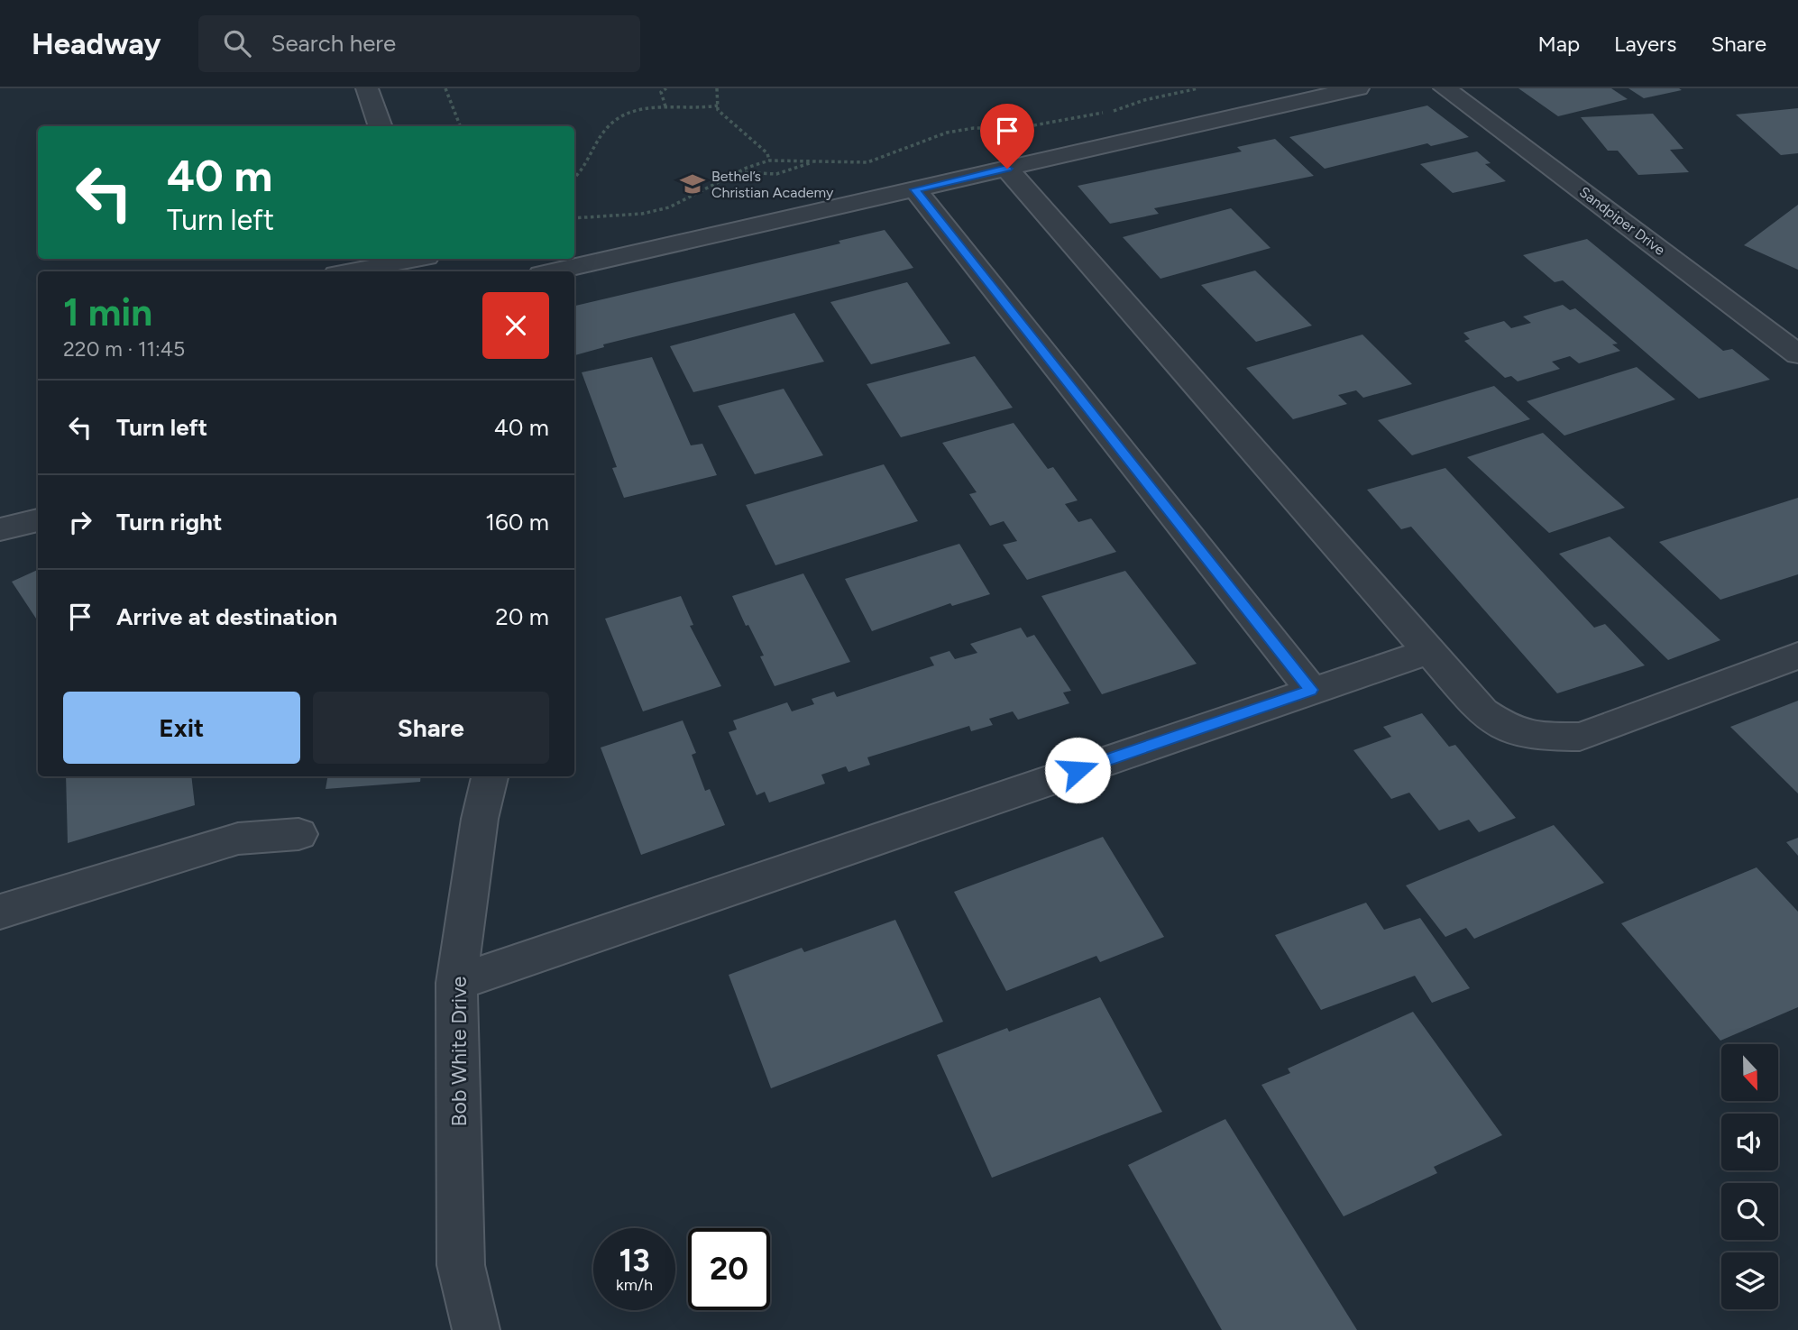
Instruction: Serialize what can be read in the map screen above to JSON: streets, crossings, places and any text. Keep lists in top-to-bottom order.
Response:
{
  "streets": {
    "street": ["Sandpiper Drive", "Bob White Drive"]
  },
  "places": {
    "school or university": ["Bethel’s Christian Academy"]
  },
  "north": "bottom",
  "page": {
    "header": "Headway",
    "search": "Search here",
    "nav": ["Map", "Layers", "Share"],
    "turn": ["40 m", "Turn left"],
    "heading": ["1 min", "220 m · 11:45"],
    "list": [
      {
        "name": "Turn left",
        "value": "40 m"
      },
      {
        "name": "Turn right",
        "value": "160 m"
      },
      {
        "name": "Arrive at destination",
        "value": "20 m"
      }
    ],
    "buttons": ["Exit", "Share"],
    "speed": "13 km/h",
    "limit": "20"
  }
}
